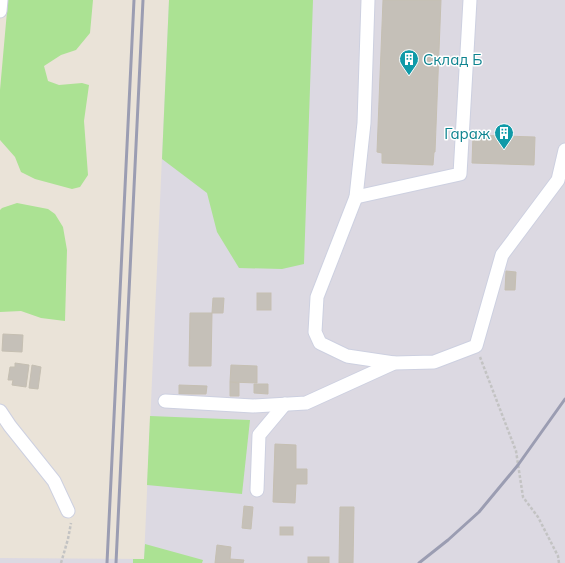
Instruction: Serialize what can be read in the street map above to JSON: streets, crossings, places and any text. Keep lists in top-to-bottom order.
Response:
{
  "places": {
    "building": ["Склад Б", "Гараж"]
  }
}
